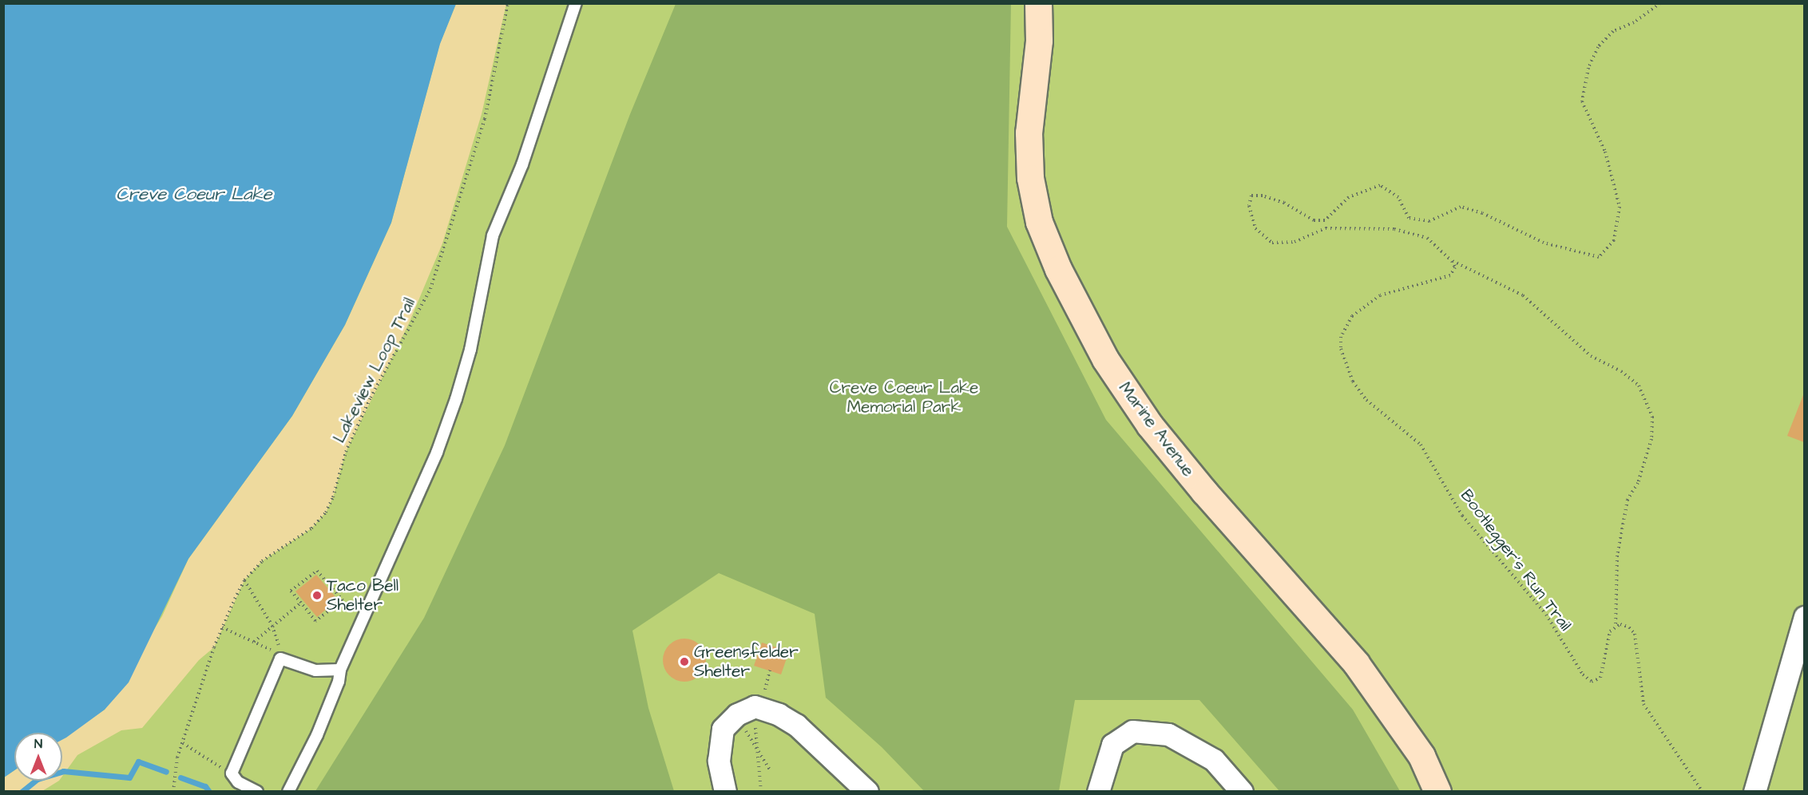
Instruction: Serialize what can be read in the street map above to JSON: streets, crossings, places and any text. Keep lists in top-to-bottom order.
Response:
{
  "streets": {
    "main road": ["Marine Avenue"],
    "path": ["Lakeview Loop Trail", "Bootlegger's Run Trail"]
  },
  "water": ["Creve Coeur Lake"],
  "parks": ["Creve Coeur Lake Memorial Park"],
  "places": ["Taco Bell Shelter", "Greensfelder Shelter"],
  "north": "top"
}
